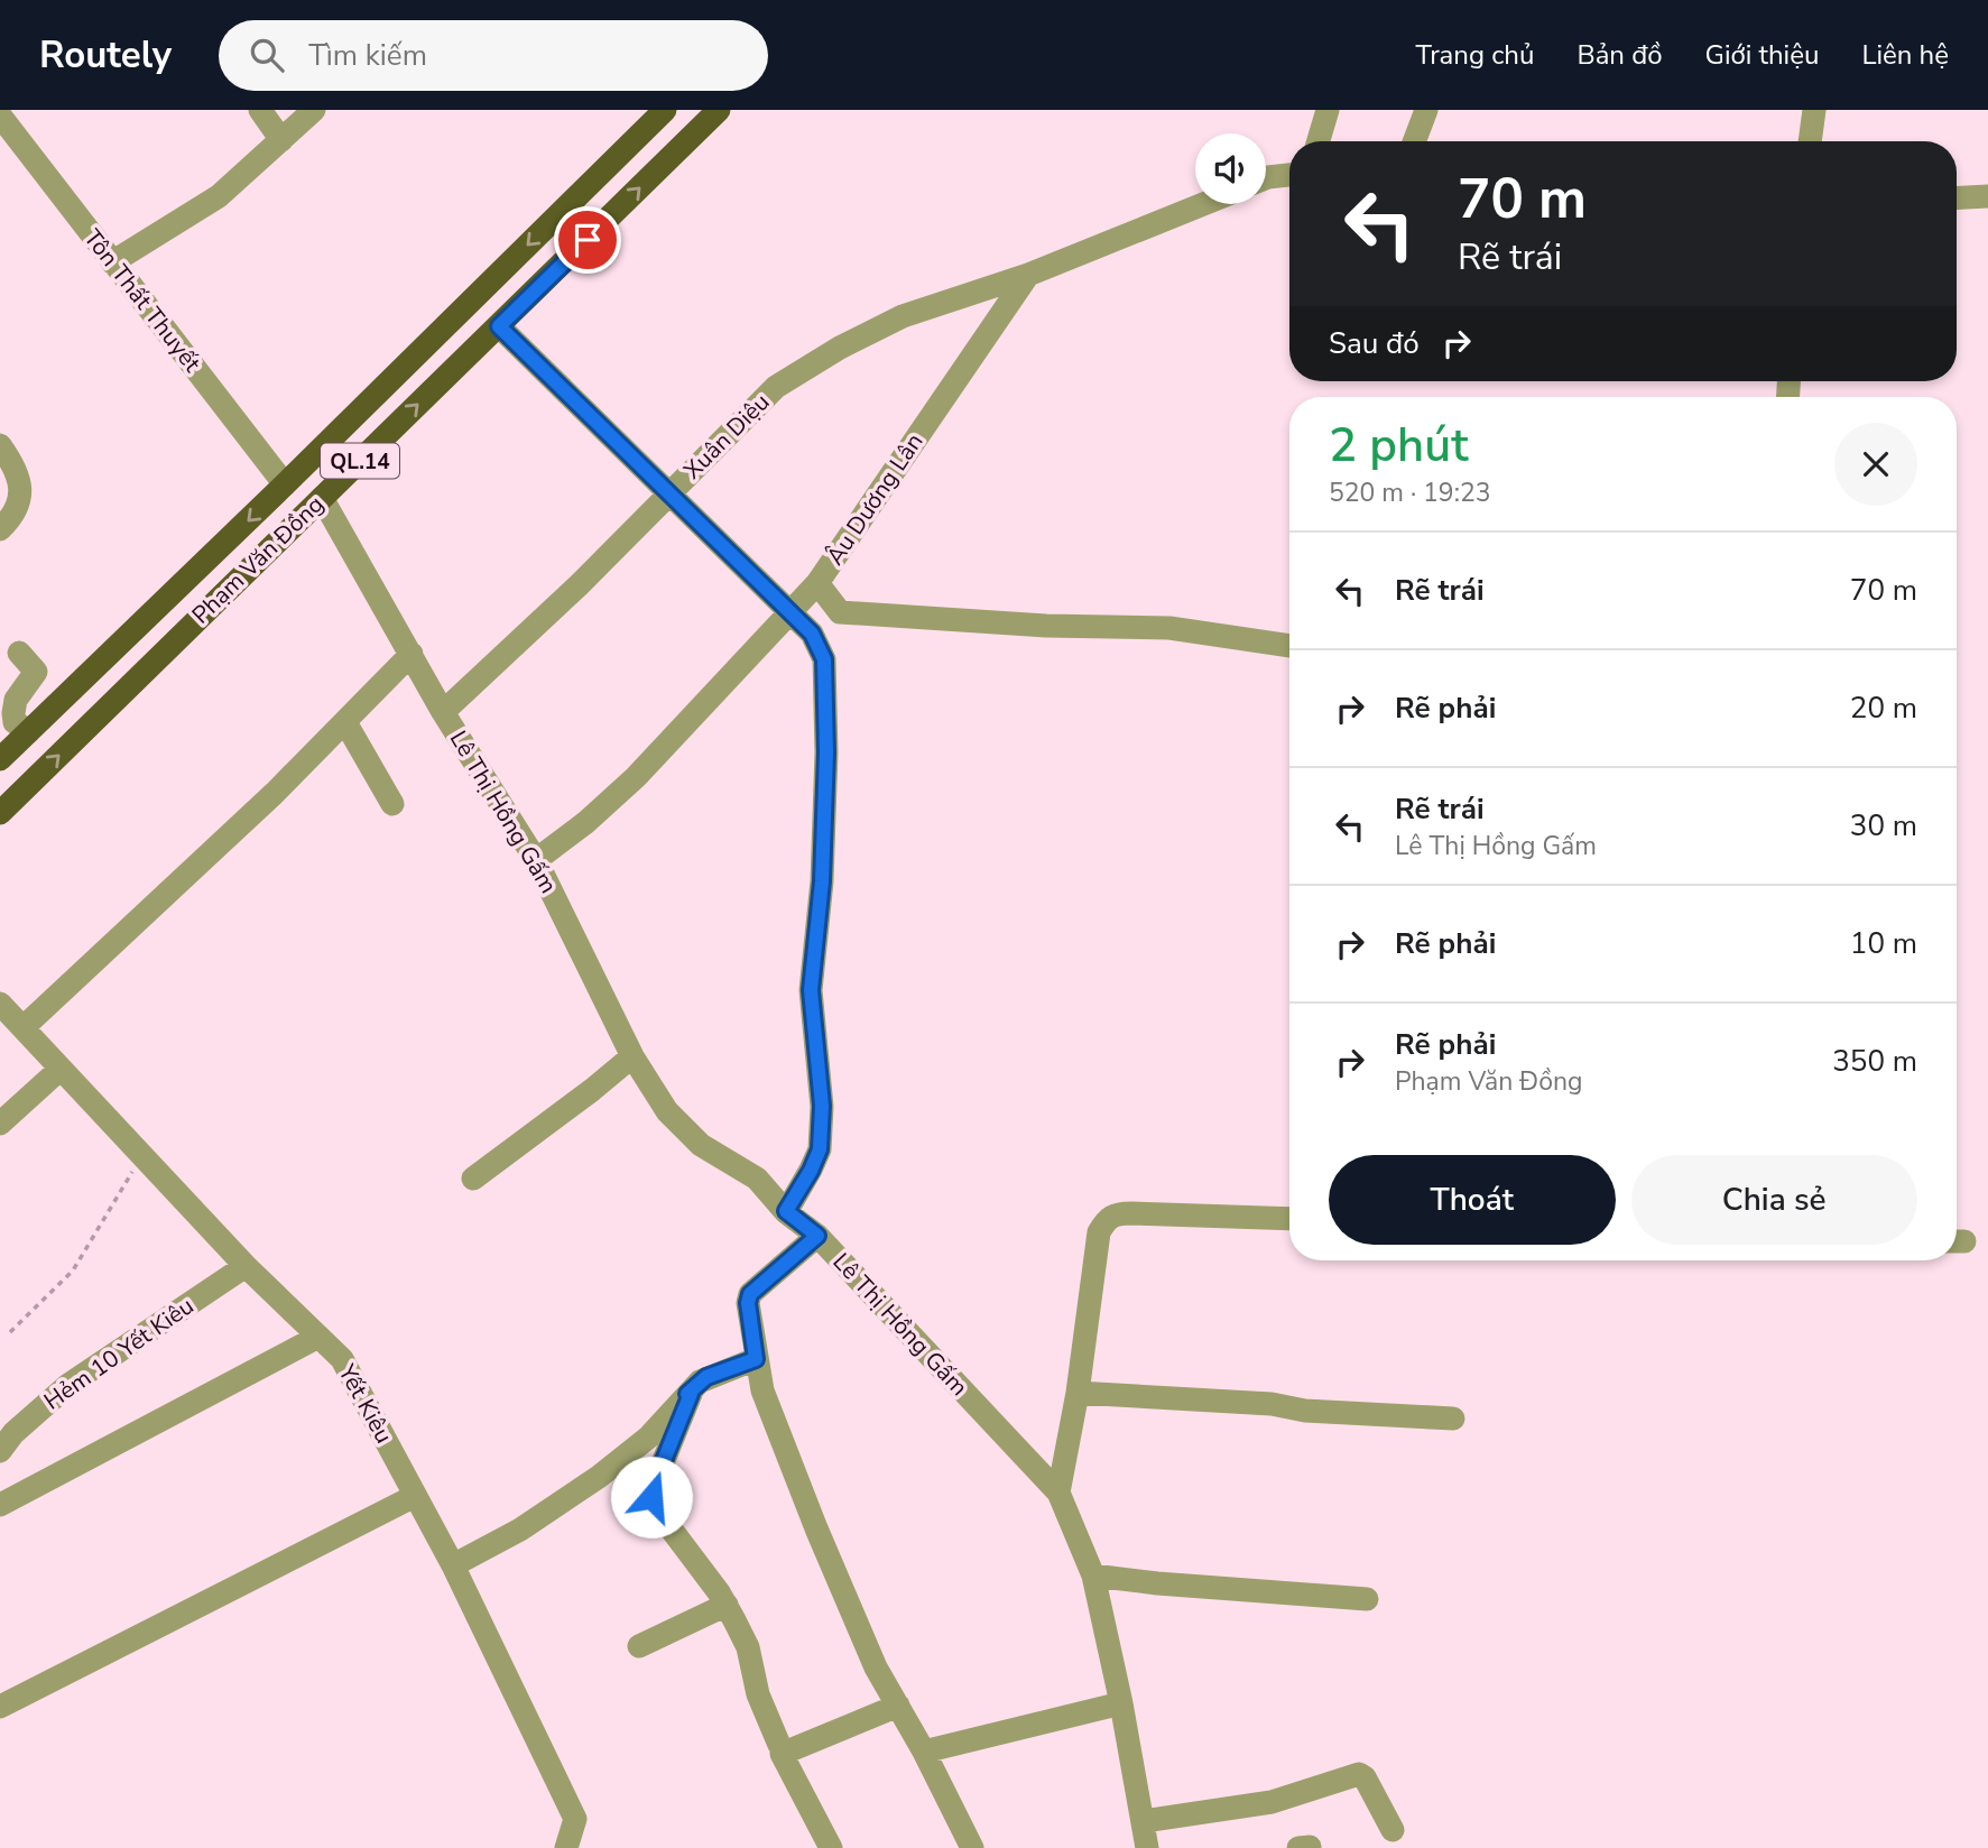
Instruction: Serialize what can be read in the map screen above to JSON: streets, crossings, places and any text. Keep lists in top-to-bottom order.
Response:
{
  "streets": {
    "main road": ["QL.14", "Phạm Văn Đồng"],
    "street": [
      "Tôn Thất Thuyết",
      "Xuân Diệu",
      "Âu Dương Lân",
      "Lê Thị Hồng Gấm",
      "Hẻm 10 Yết Kiêu",
      "Yết Kiêu"
    ]
  },
  "crossings": [
    ["Tôn Thất Thuyết", "Phạm Văn Đồng"],
    ["Xuân Diệu", "Âu Dương Lân"],
    ["Xuân Diệu", "Lê Thị Hồng Gấm"],
    ["Âu Dương Lân", "Lê Thị Hồng Gấm"],
    ["Phạm Văn Đồng", "Lê Thị Hồng Gấm"],
    ["Hẻm 10 Yết Kiêu", "Yết Kiêu"]
  ],
  "page": {
    "header": "Routely",
    "search": "Tìm kiếm",
    "nav": [
      "Trang chủ",
      "Bản đồ",
      "Giới thiệu",
      "Liên hệ"
    ],
    "turn": ["70 m", "Rẽ trái"],
    "then": "Sau đó",
    "heading": ["2 phút", "520 m · 19:23"],
    "list": [
      {
        "name": "Rẽ trái",
        "value": "70 m"
      },
      {
        "name": "Rẽ phải",
        "value": "20 m"
      },
      {
        "name": "Rẽ trái",
        "note": "Lê Thị Hồng Gấm",
        "value": "30 m"
      },
      {
        "name": "Rẽ phải",
        "value": "10 m"
      },
      {
        "name": "Rẽ phải",
        "note": "Phạm Văn Đồng",
        "value": "350 m"
      }
    ],
    "buttons": ["Thoát", "Chia sẻ"]
  }
}
